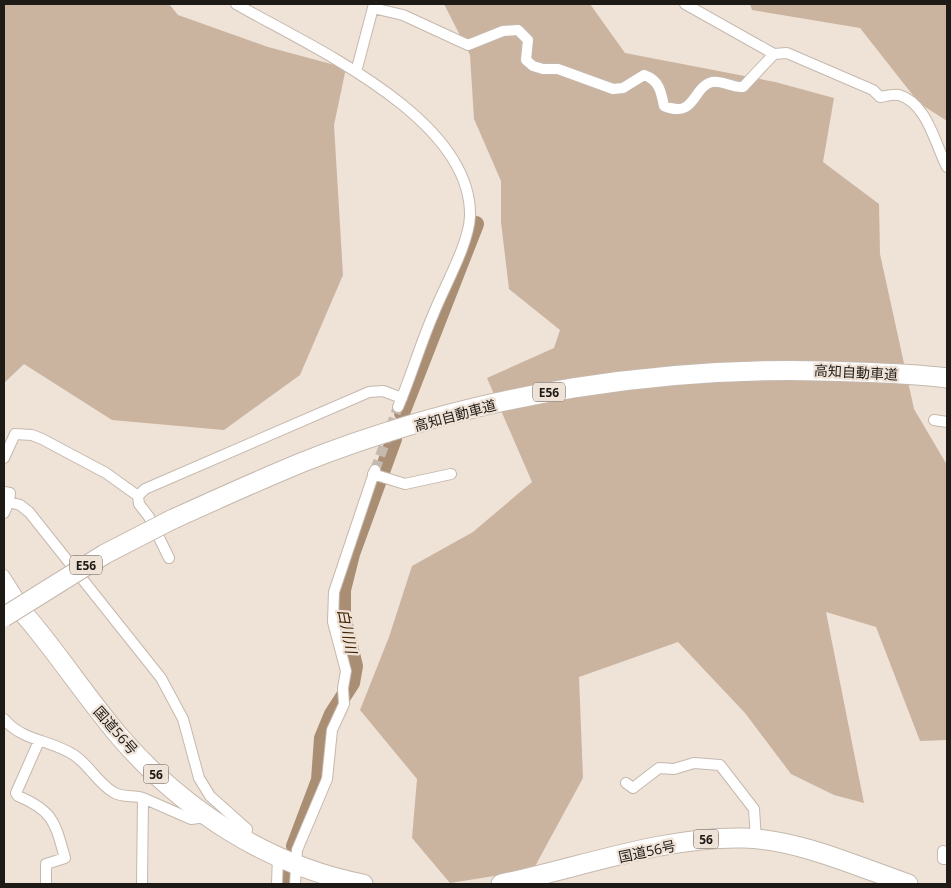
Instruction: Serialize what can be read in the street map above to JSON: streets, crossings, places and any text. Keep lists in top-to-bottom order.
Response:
{
  "streets": {
    "highway": [
      "高知自動車道",
      "E56",
      "国道56号",
      "56"
    ]
  },
  "water": ["白川川"]
}
